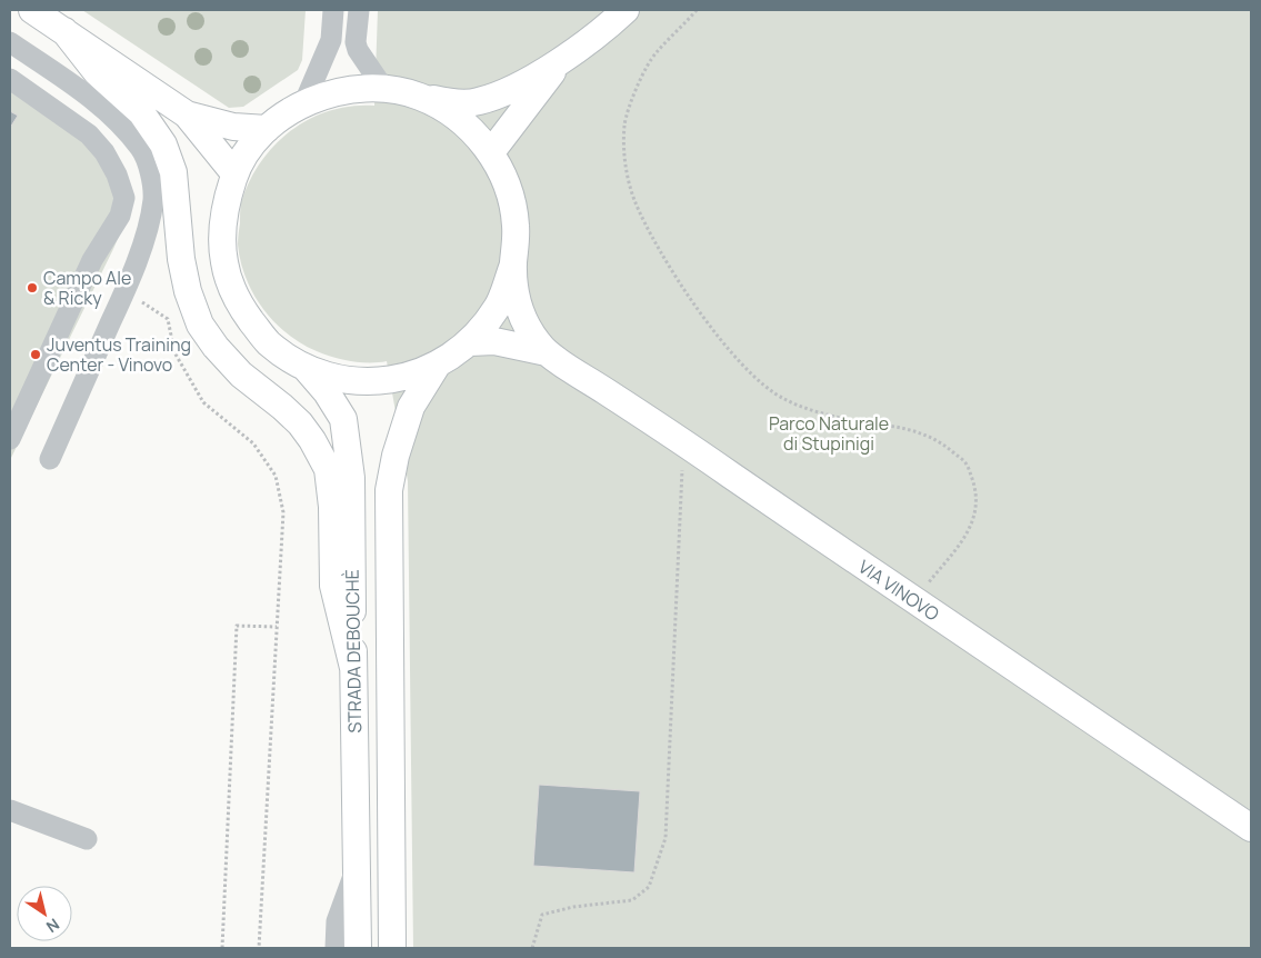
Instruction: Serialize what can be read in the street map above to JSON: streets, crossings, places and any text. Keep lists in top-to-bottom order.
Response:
{
  "streets": {
    "main road": ["VIA VINOVO", "STRADA DEBOUCHÈ"]
  },
  "parks": ["Parco Naturale di Stupinigi"],
  "places": ["Campo Ale & Ricky", "Juventus Training Center - Vinovo"],
  "north": "bottom right"
}
